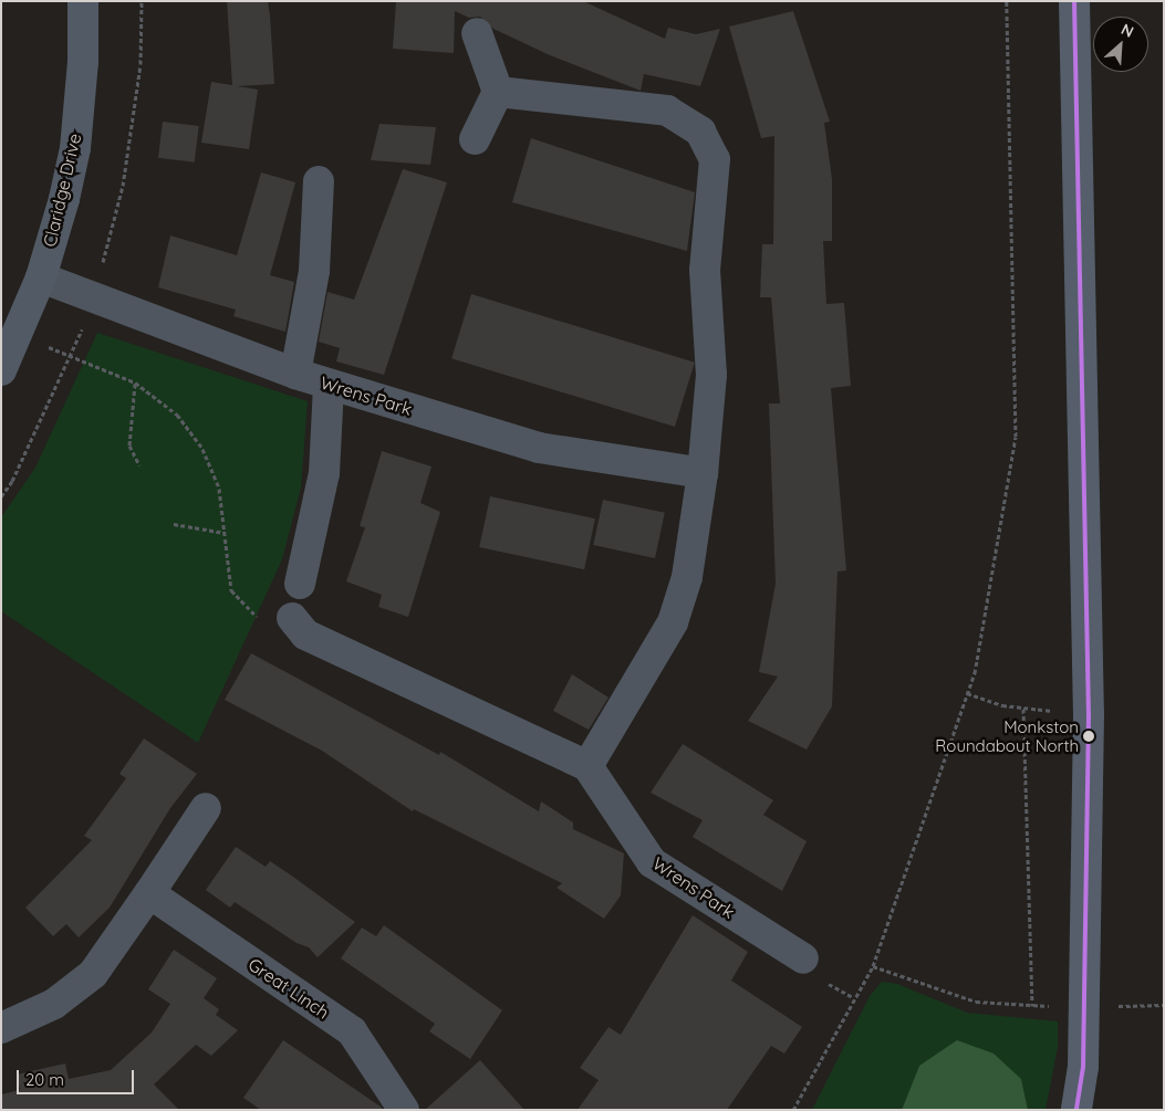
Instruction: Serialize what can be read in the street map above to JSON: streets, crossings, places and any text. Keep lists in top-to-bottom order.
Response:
{
  "streets": {
    "street": ["Claridge Drive", "Wrens Park", "Great Linch"]
  },
  "crossings": [
    ["Claridge Drive", "Wrens Park"]
  ],
  "places": ["Monkston Roundabout North"],
  "scale_bar": "20 m",
  "north": "top right"
}
